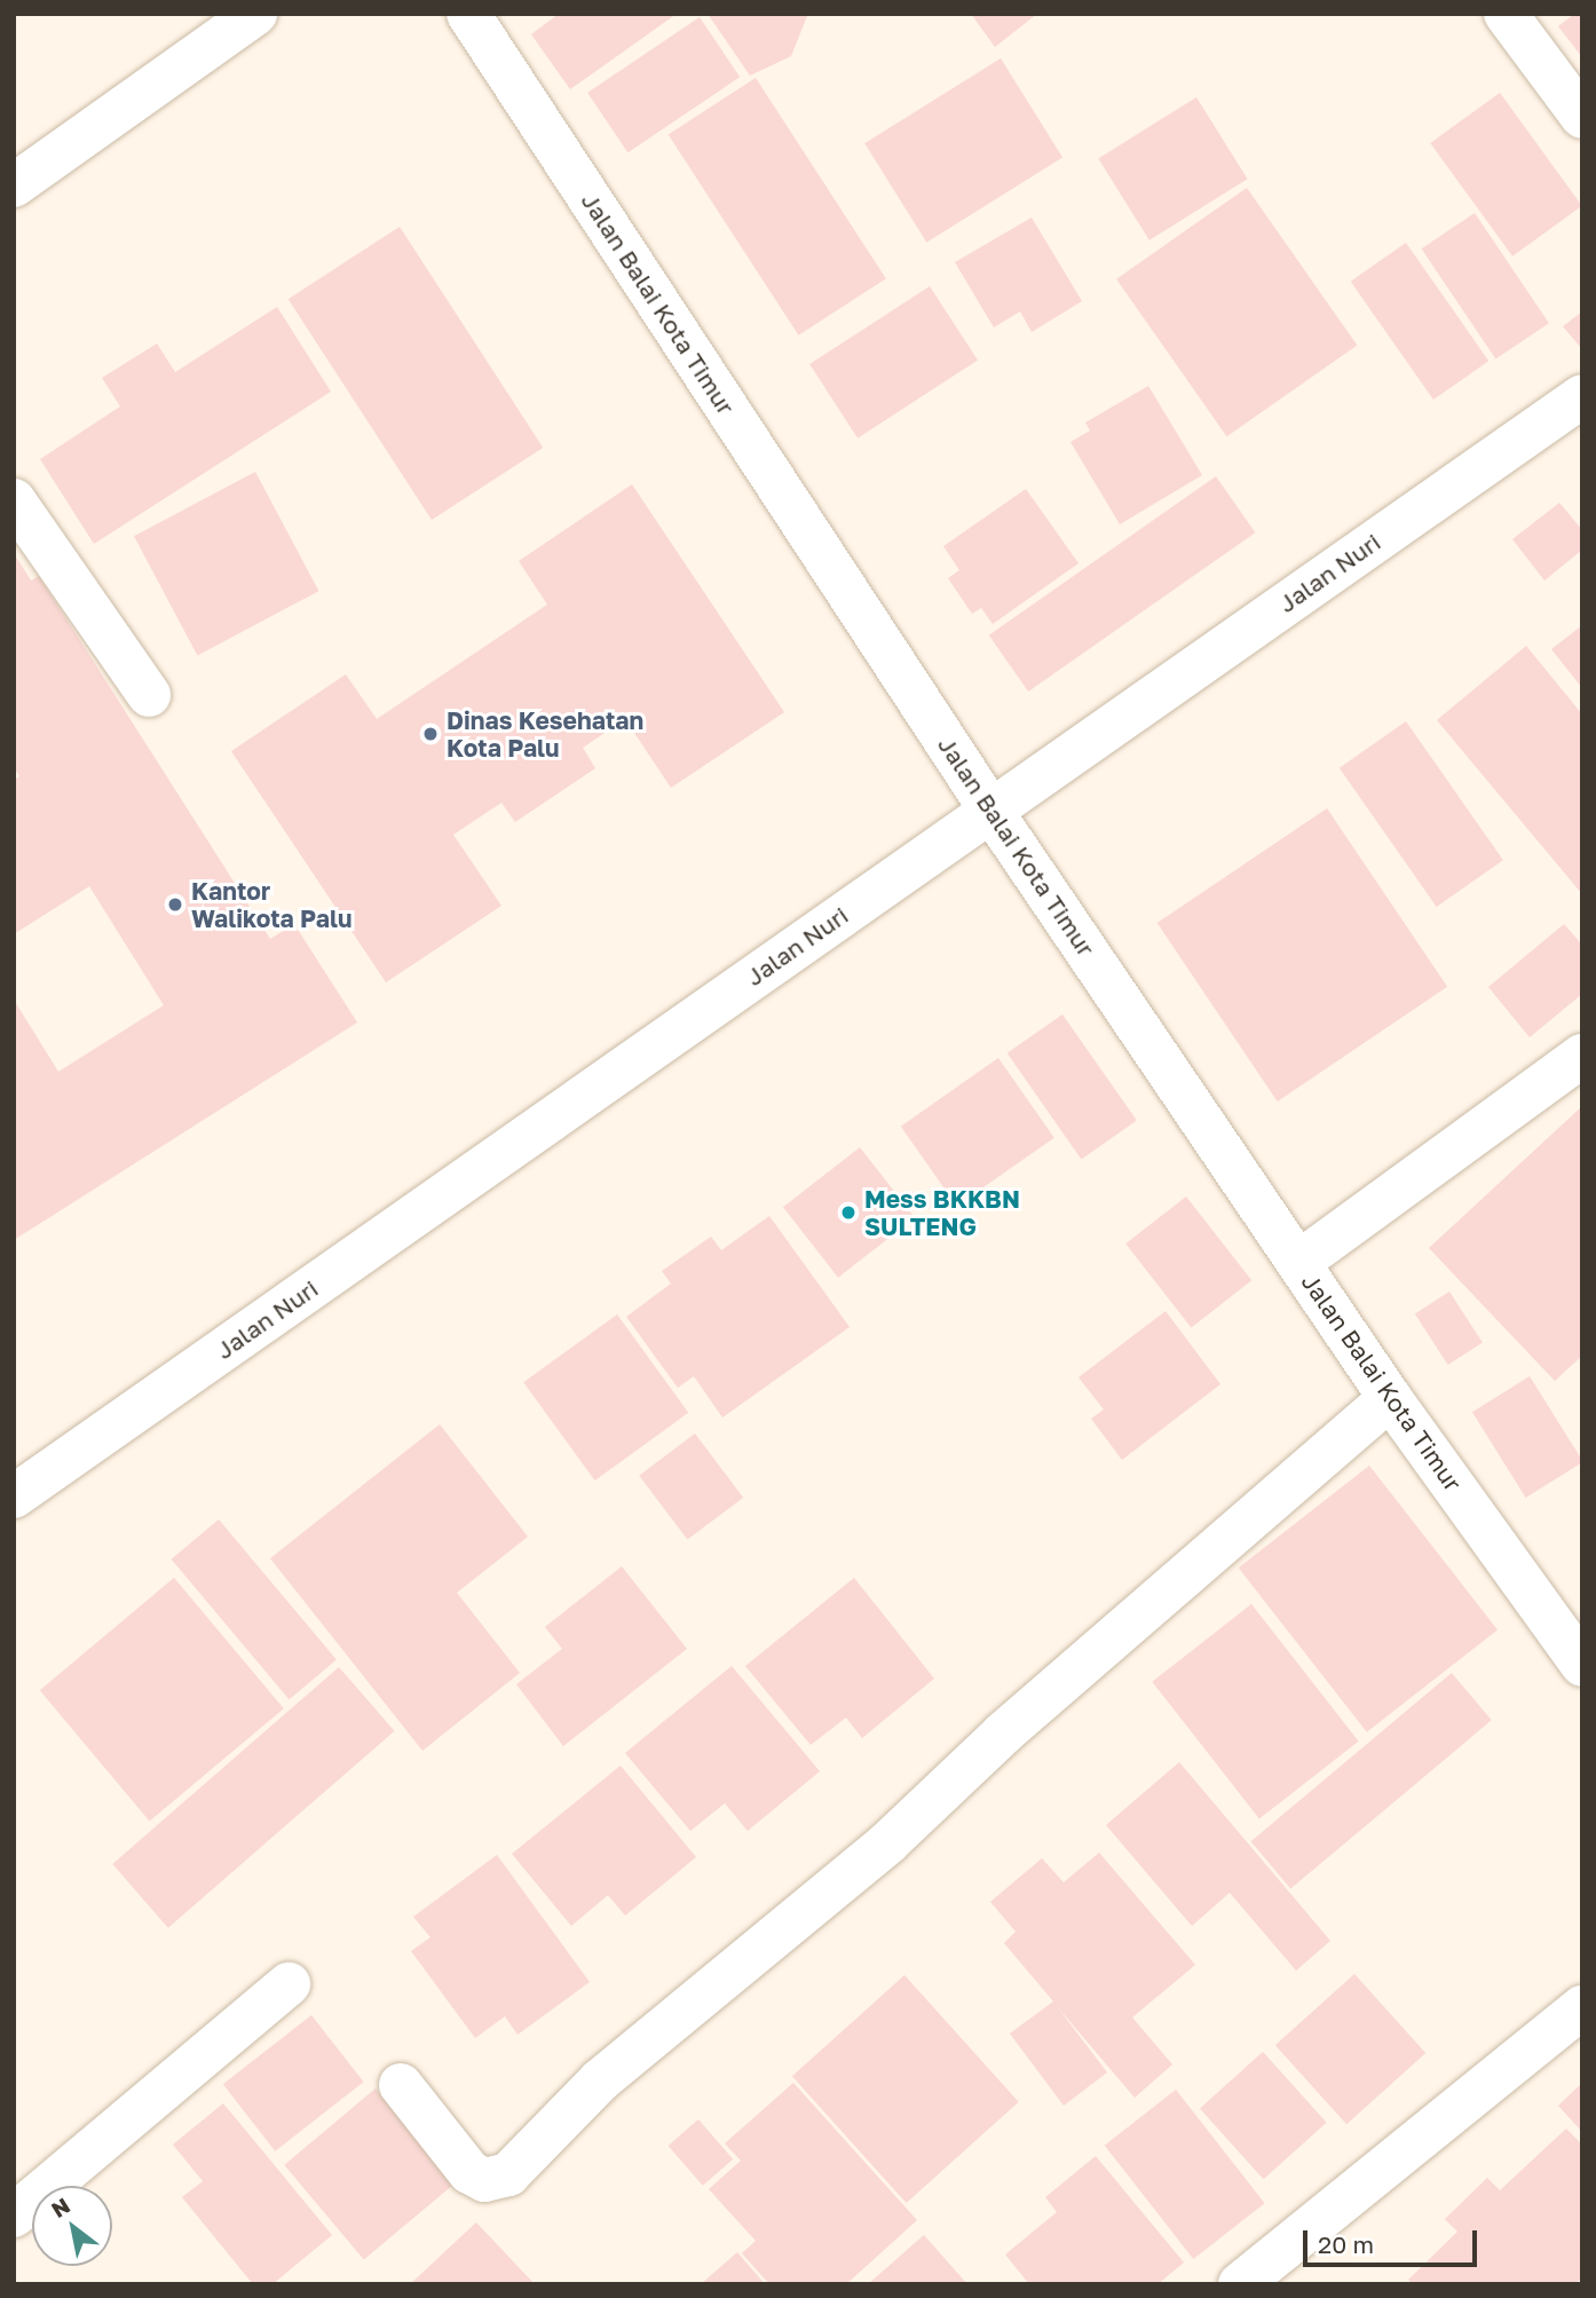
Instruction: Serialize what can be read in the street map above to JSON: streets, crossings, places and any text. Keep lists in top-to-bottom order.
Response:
{
  "streets": {
    "street": ["Jalan Balai Kota Timur", "Jalan Nuri"]
  },
  "crossings": [
    ["Jalan Balai Kota Timur", "Jalan Nuri"]
  ],
  "places": ["Dinas Kesehatan Kota Palu", "Kantor Walikota Palu", "Mess BKKBN SULTENG"],
  "scale_bar": "20 m",
  "north": "top left"
}
